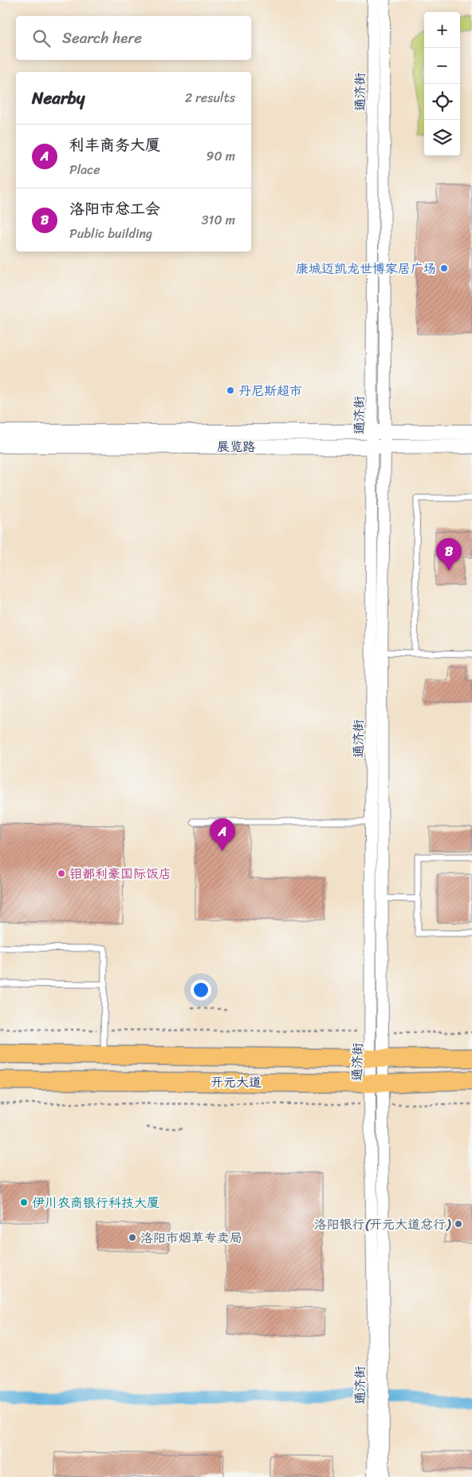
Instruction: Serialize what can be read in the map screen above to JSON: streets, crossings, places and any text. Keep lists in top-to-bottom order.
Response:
{
  "streets": {
    "main road": ["开元大道"],
    "street": ["通济街", "展览路"]
  },
  "crossings": [
    ["通济街", "展览路"],
    ["通济街", "开元大道"]
  ],
  "places": [
    "康城迈凯龙世博家居广场",
    "丹尼斯超市",
    "钼都利豪国际饭店",
    "伊川农商银行科技大厦",
    "洛阳银行(开元大道总行)",
    "洛阳市烟草专卖局"
  ],
  "page": {
    "map_buttons": ["+", "−"],
    "search": "Search here",
    "heading": ["Nearby", "2 results"],
    "list": [
      {
        "mark": "A",
        "name": "利丰商务大厦",
        "note": "Place",
        "value": "90 m"
      },
      {
        "mark": "B",
        "name": "洛阳市总工会",
        "note": "Public building",
        "value": "310 m"
      }
    ],
    "pins": ["B", "A"]
  }
}
